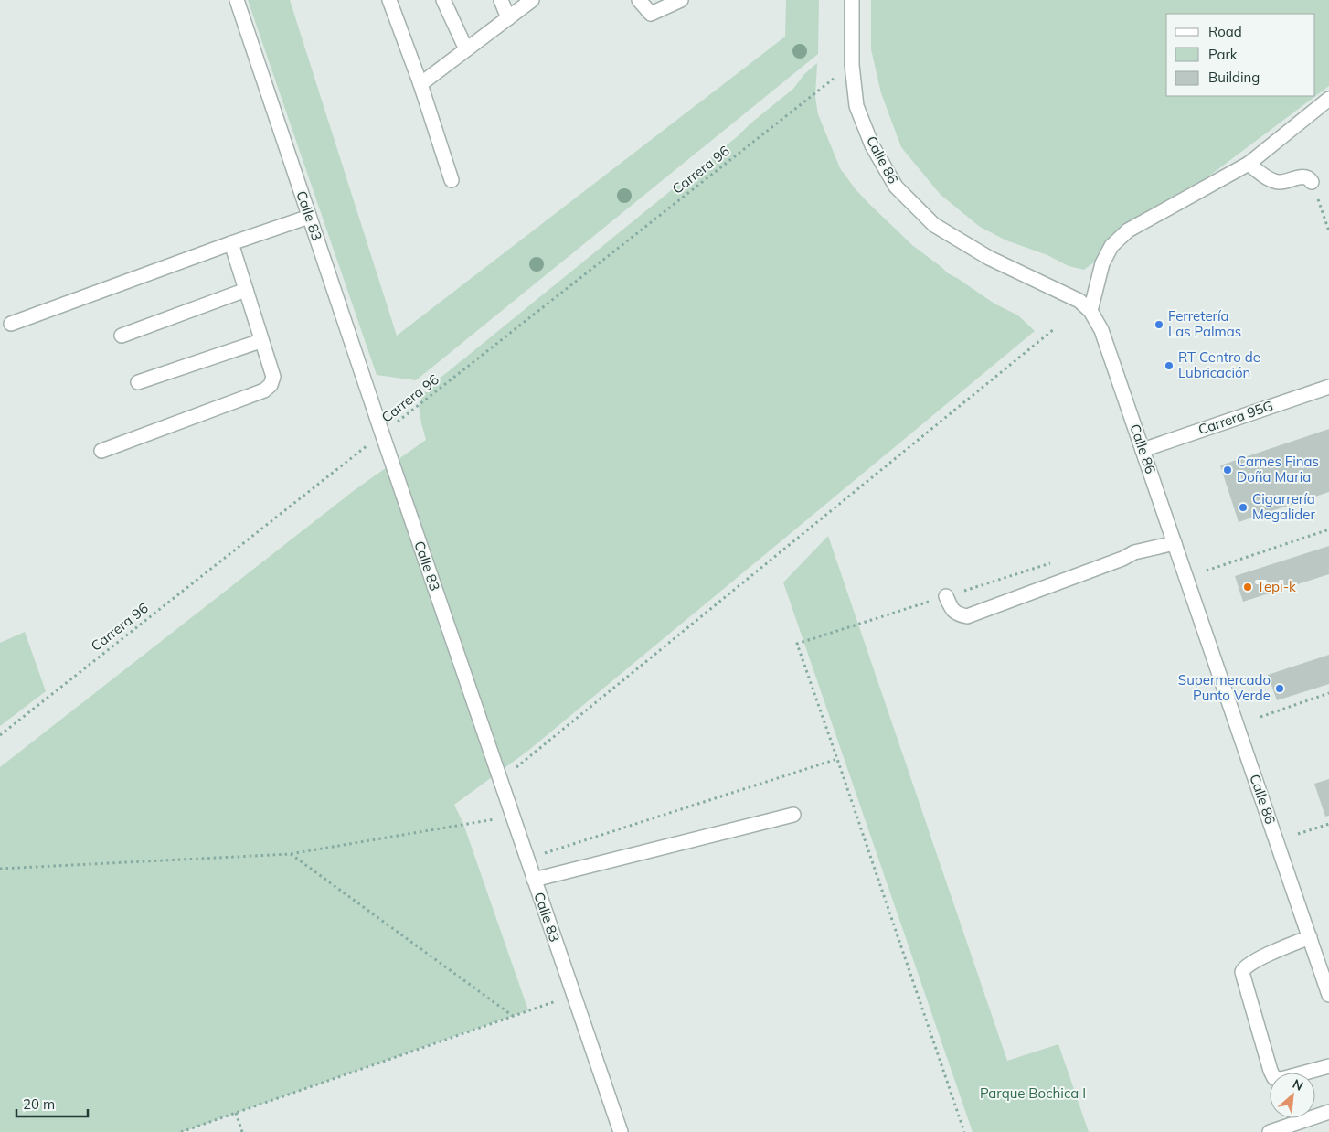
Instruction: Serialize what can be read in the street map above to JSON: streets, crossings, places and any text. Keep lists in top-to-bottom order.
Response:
{
  "streets": {
    "street": ["Calle 86", "Calle 83", "Carrera 95G"],
    "path": ["Carrera 96"]
  },
  "crossings": [
    ["Calle 86", "Carrera 95G"],
    ["Carrera 96", "Calle 83"]
  ],
  "parks": ["Parque Bochica I"],
  "places": [
    "Ferretería Las Palmas",
    "RT Centro de Lubricación",
    "Carnes Finas Doña Maria",
    "Cigarrería Megalider",
    "Tepi-k",
    "Supermercado Punto Verde"
  ],
  "legend": ["Road", "Park", "Building"],
  "scale_bar": "20 m",
  "north": "top right"
}
